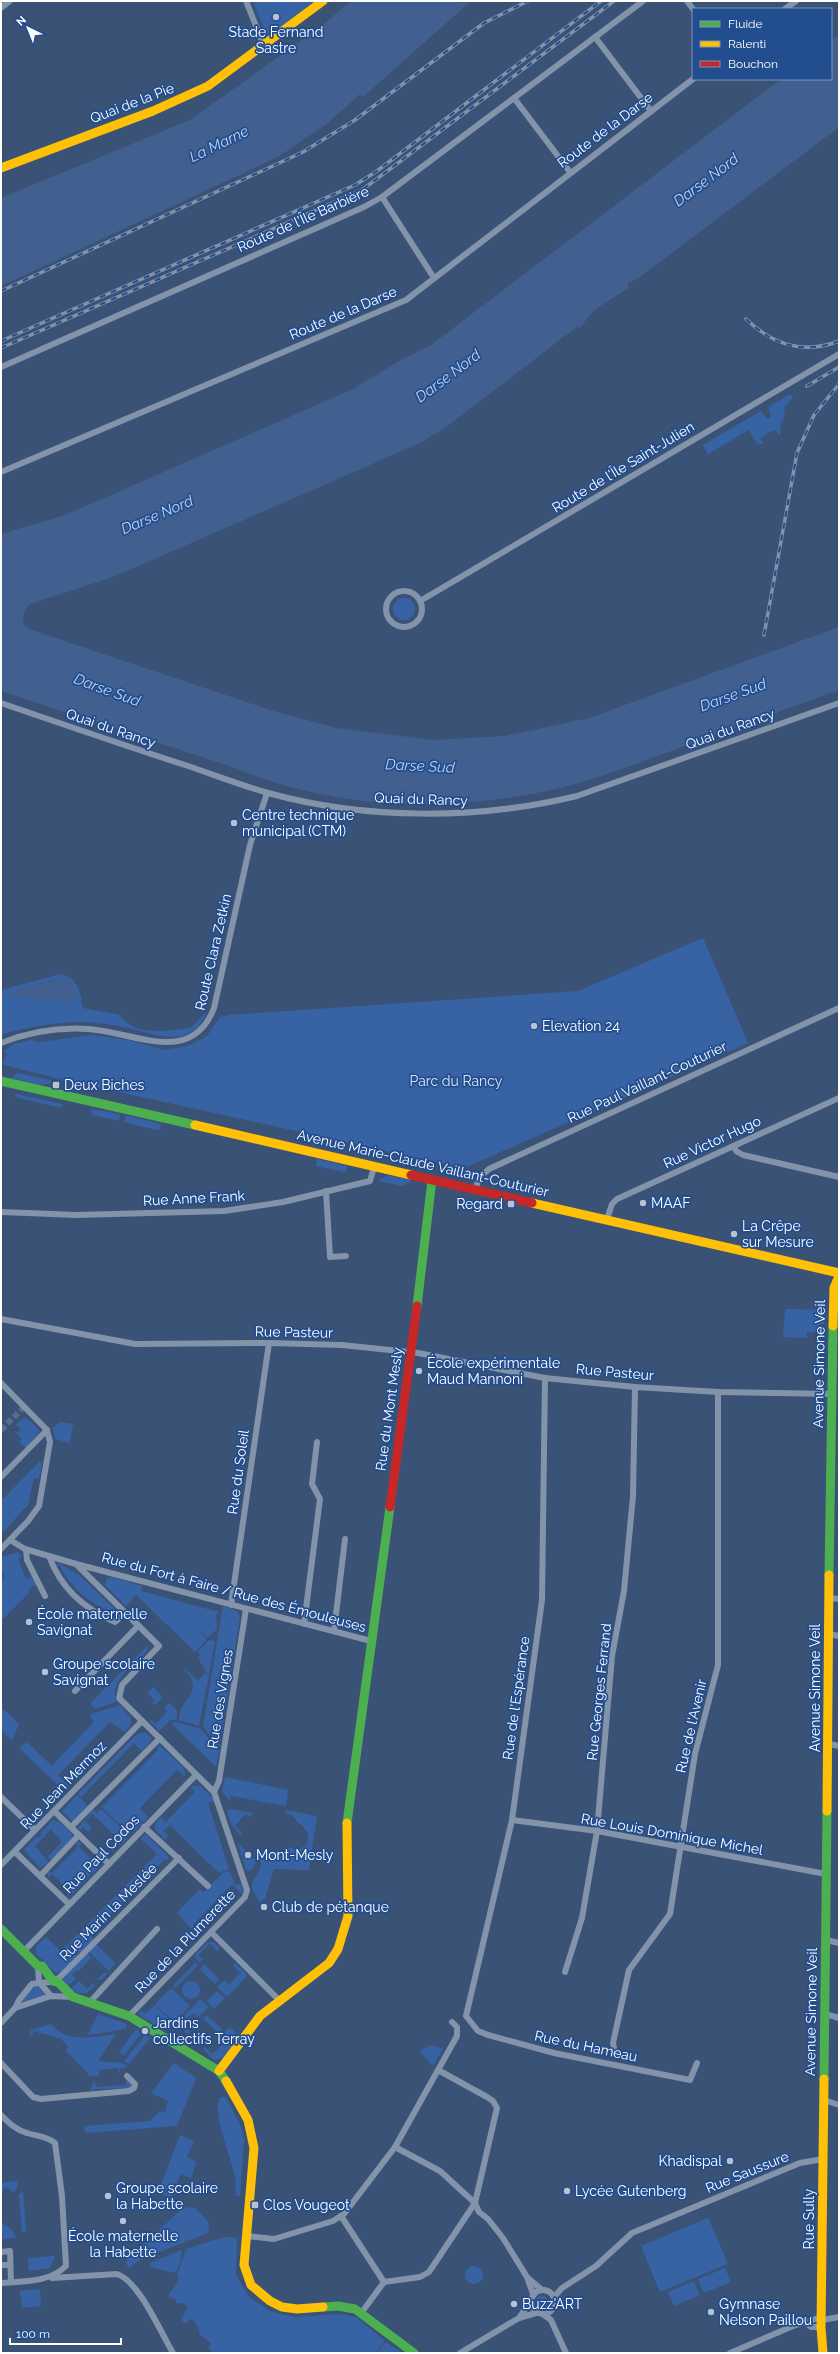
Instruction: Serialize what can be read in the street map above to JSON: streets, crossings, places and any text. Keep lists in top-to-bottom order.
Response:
{
  "streets": {
    "street": [
      "Quai de la Pie",
      "Route de la Darse",
      "Route de l'Île Barbière",
      "Route de l'Île Saint-Julien",
      "Quai du Rancy",
      "Route Clara Zetkin",
      "Rue Paul Vaillant-Couturier",
      "Rue Victor Hugo",
      "Avenue Marie-Claude Vaillant-Couturier",
      "Rue Anne Frank",
      "Rue Pasteur",
      "Avenue Simone Veil",
      "Rue du Mont Mesly",
      "Rue du Soleil",
      "Rue du Fort à Faire / Rue des Émouleuses",
      "Rue Georges Ferrand",
      "Rue de l'Espérance",
      "Rue des Vignes",
      "Rue de l'Avenir",
      "Rue Jean Mermoz",
      "Rue Louis Dominique Michel",
      "Rue Paul Codos",
      "Rue Marin la Meslée",
      "Rue de la Plumerette",
      "Rue du Hameau",
      "Rue Saussure",
      "Rue Sully"
    ]
  },
  "crossings": [
    ["Quai du Rancy", "Route Clara Zetkin"],
    ["Rue Paul Vaillant-Couturier", "Avenue Marie-Claude Vaillant-Couturier"],
    ["Rue Victor Hugo", "Avenue Marie-Claude Vaillant-Couturier"],
    ["Avenue Marie-Claude Vaillant-Couturier", "Rue Anne Frank"],
    ["Avenue Marie-Claude Vaillant-Couturier", "Rue du Mont Mesly"],
    ["Rue Pasteur", "Avenue Simone Veil"],
    ["Rue Pasteur", "Rue du Mont Mesly"],
    ["Rue Pasteur", "Rue du Soleil"],
    ["Rue Pasteur", "Rue Georges Ferrand"],
    ["Rue Pasteur", "Rue de l'Espérance"],
    ["Rue Pasteur", "Rue de l'Avenir"],
    ["Avenue Simone Veil", "Rue Louis Dominique Michel"],
    ["Avenue Simone Veil", "Rue Sully"],
    ["Rue du Mont Mesly", "Rue du Fort à Faire / Rue des Émouleuses"],
    ["Rue du Soleil", "Rue du Fort à Faire / Rue des Émouleuses"],
    ["Rue du Fort à Faire / Rue des Émouleuses", "Rue des Vignes"],
    ["Rue du Fort à Faire / Rue des Émouleuses", "Rue de la Plumerette"],
    ["Rue Georges Ferrand", "Rue Louis Dominique Michel"],
    ["Rue de l'Espérance", "Rue Louis Dominique Michel"],
    ["Rue de l'Espérance", "Rue du Hameau"],
    ["Rue des Vignes", "Rue de la Plumerette"],
    ["Rue de l'Avenir", "Rue Louis Dominique Michel"],
    ["Rue Jean Mermoz", "Rue de la Plumerette"],
    ["Rue Paul Codos", "Rue de la Plumerette"],
    ["Rue Saussure", "Rue Sully"]
  ],
  "water": ["La Marne", "Darse Nord", "Darse Sud"],
  "parks": ["Parc du Rancy"],
  "places": {
    "other": [
      "Stade Fernand Sastre",
      "Centre technique municipal (CTM)",
      "Elevation 24",
      "MAAF",
      "La Crêpe sur Mesure",
      "École expérimentale Maud Mannoni",
      "École maternelle Savignat",
      "Groupe scolaire Savignat",
      "Mont-Mesly",
      "Club de pétanque",
      "Jardins collectifs Terray",
      "Khadispal",
      "Lycée Gutenberg",
      "Groupe scolaire la Habette",
      "École maternelle la Habette",
      "Buzz'ART",
      "Gymnase Nelson Paillou"
    ],
    "transit": ["Deux Biches", "Regard", "Clos Vougeot"]
  },
  "legend": ["Fluide", "Ralenti", "Bouchon"],
  "scale_bar": "100 m",
  "north": "top left"
}
